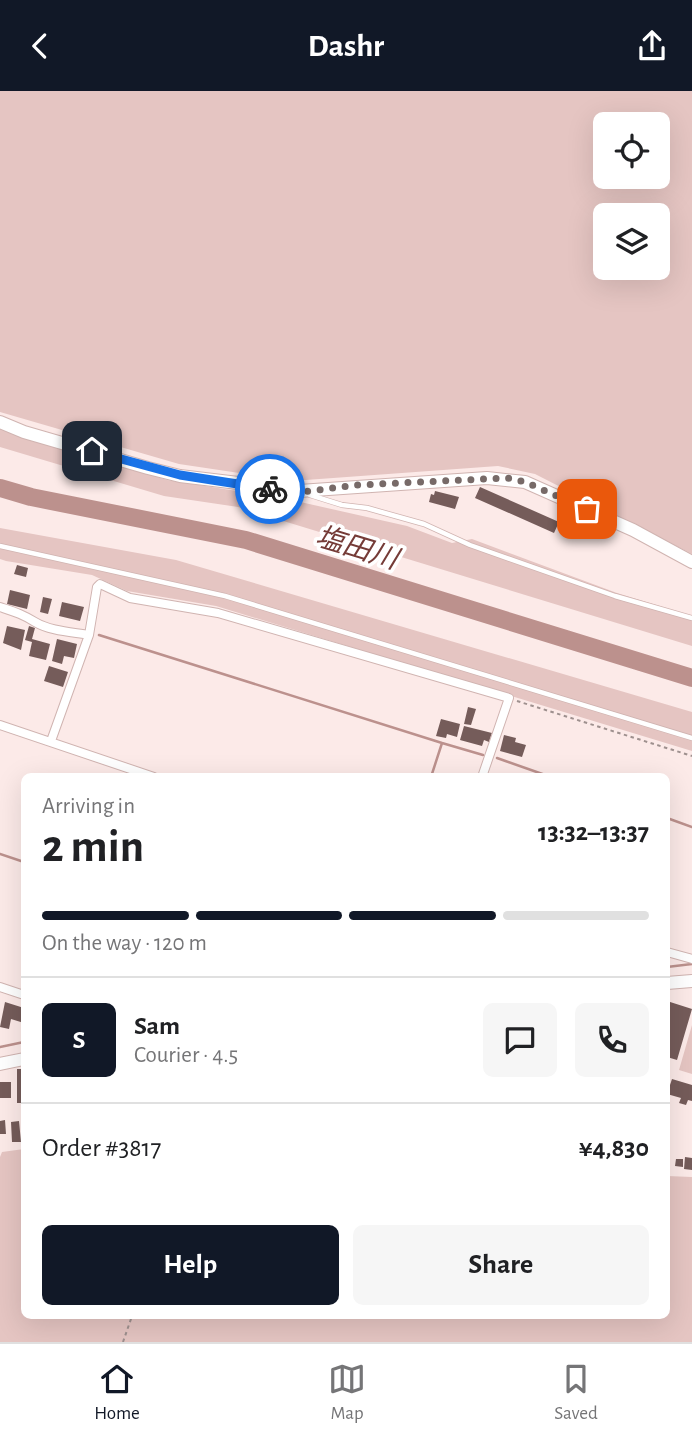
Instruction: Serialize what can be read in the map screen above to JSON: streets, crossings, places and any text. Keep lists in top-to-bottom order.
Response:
{
  "water": ["塩田川"],
  "page": {
    "header": "Dashr",
    "heading": ["2 min", "Arriving in", "13:32–13:37"],
    "panel": [
      "Sam",
      "Courier · 4.5",
      "Order #3817",
      "¥4,830"
    ],
    "bar": "On the way · 120 m",
    "round": "S",
    "buttons": ["Help", "Share"],
    "tabs": ["Home", "Map", "Saved"]
  }
}
